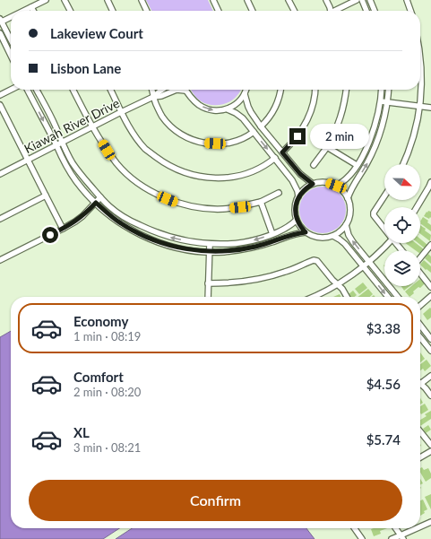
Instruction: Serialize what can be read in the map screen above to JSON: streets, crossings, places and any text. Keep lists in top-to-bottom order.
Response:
{
  "streets": {
    "street": ["Kiawah River Drive"]
  },
  "north": "right",
  "page": {
    "banner": ["Lakeview Court", "Lisbon Lane"],
    "bubble": "2 min",
    "list": [
      {
        "name": "Economy",
        "note": "1 min · 08:19",
        "value": "$3.38"
      },
      {
        "name": "Comfort",
        "note": "2 min · 08:20",
        "value": "$4.56"
      },
      {
        "name": "XL",
        "note": "3 min · 08:21",
        "value": "$5.74"
      }
    ],
    "buttons": "Confirm"
  }
}
